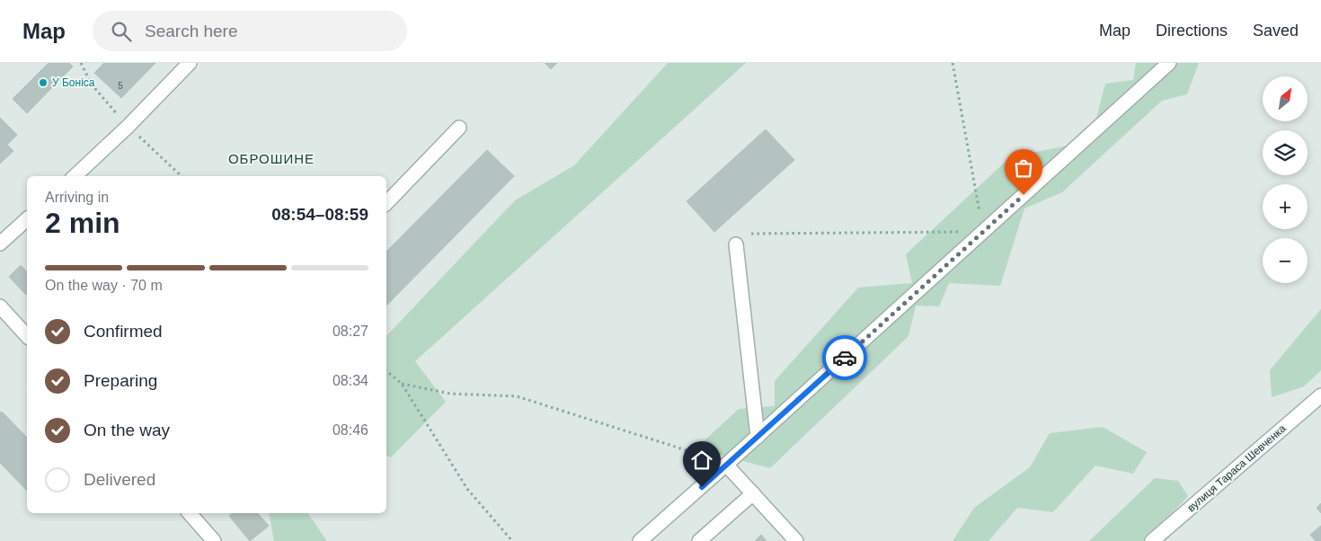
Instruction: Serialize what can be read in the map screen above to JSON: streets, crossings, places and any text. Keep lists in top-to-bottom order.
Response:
{
  "streets": {
    "street": ["вулиця Тараса Шевченка"]
  },
  "districts": ["ОБРОШИНЕ"],
  "places": ["У Боніса"],
  "house_numbers": ["5"],
  "north": "top right",
  "page": {
    "header": "Map",
    "search": "Search here",
    "nav": ["Map", "Directions", "Saved"],
    "map_buttons": ["+", "−"],
    "heading": ["2 min", "Arriving in", "08:54–08:59"],
    "bar": "On the way · 70 m",
    "list": [
      ["Confirmed", "08:27"],
      ["Preparing", "08:34"],
      ["On the way", "08:46"],
      "Delivered"
    ]
  }
}
